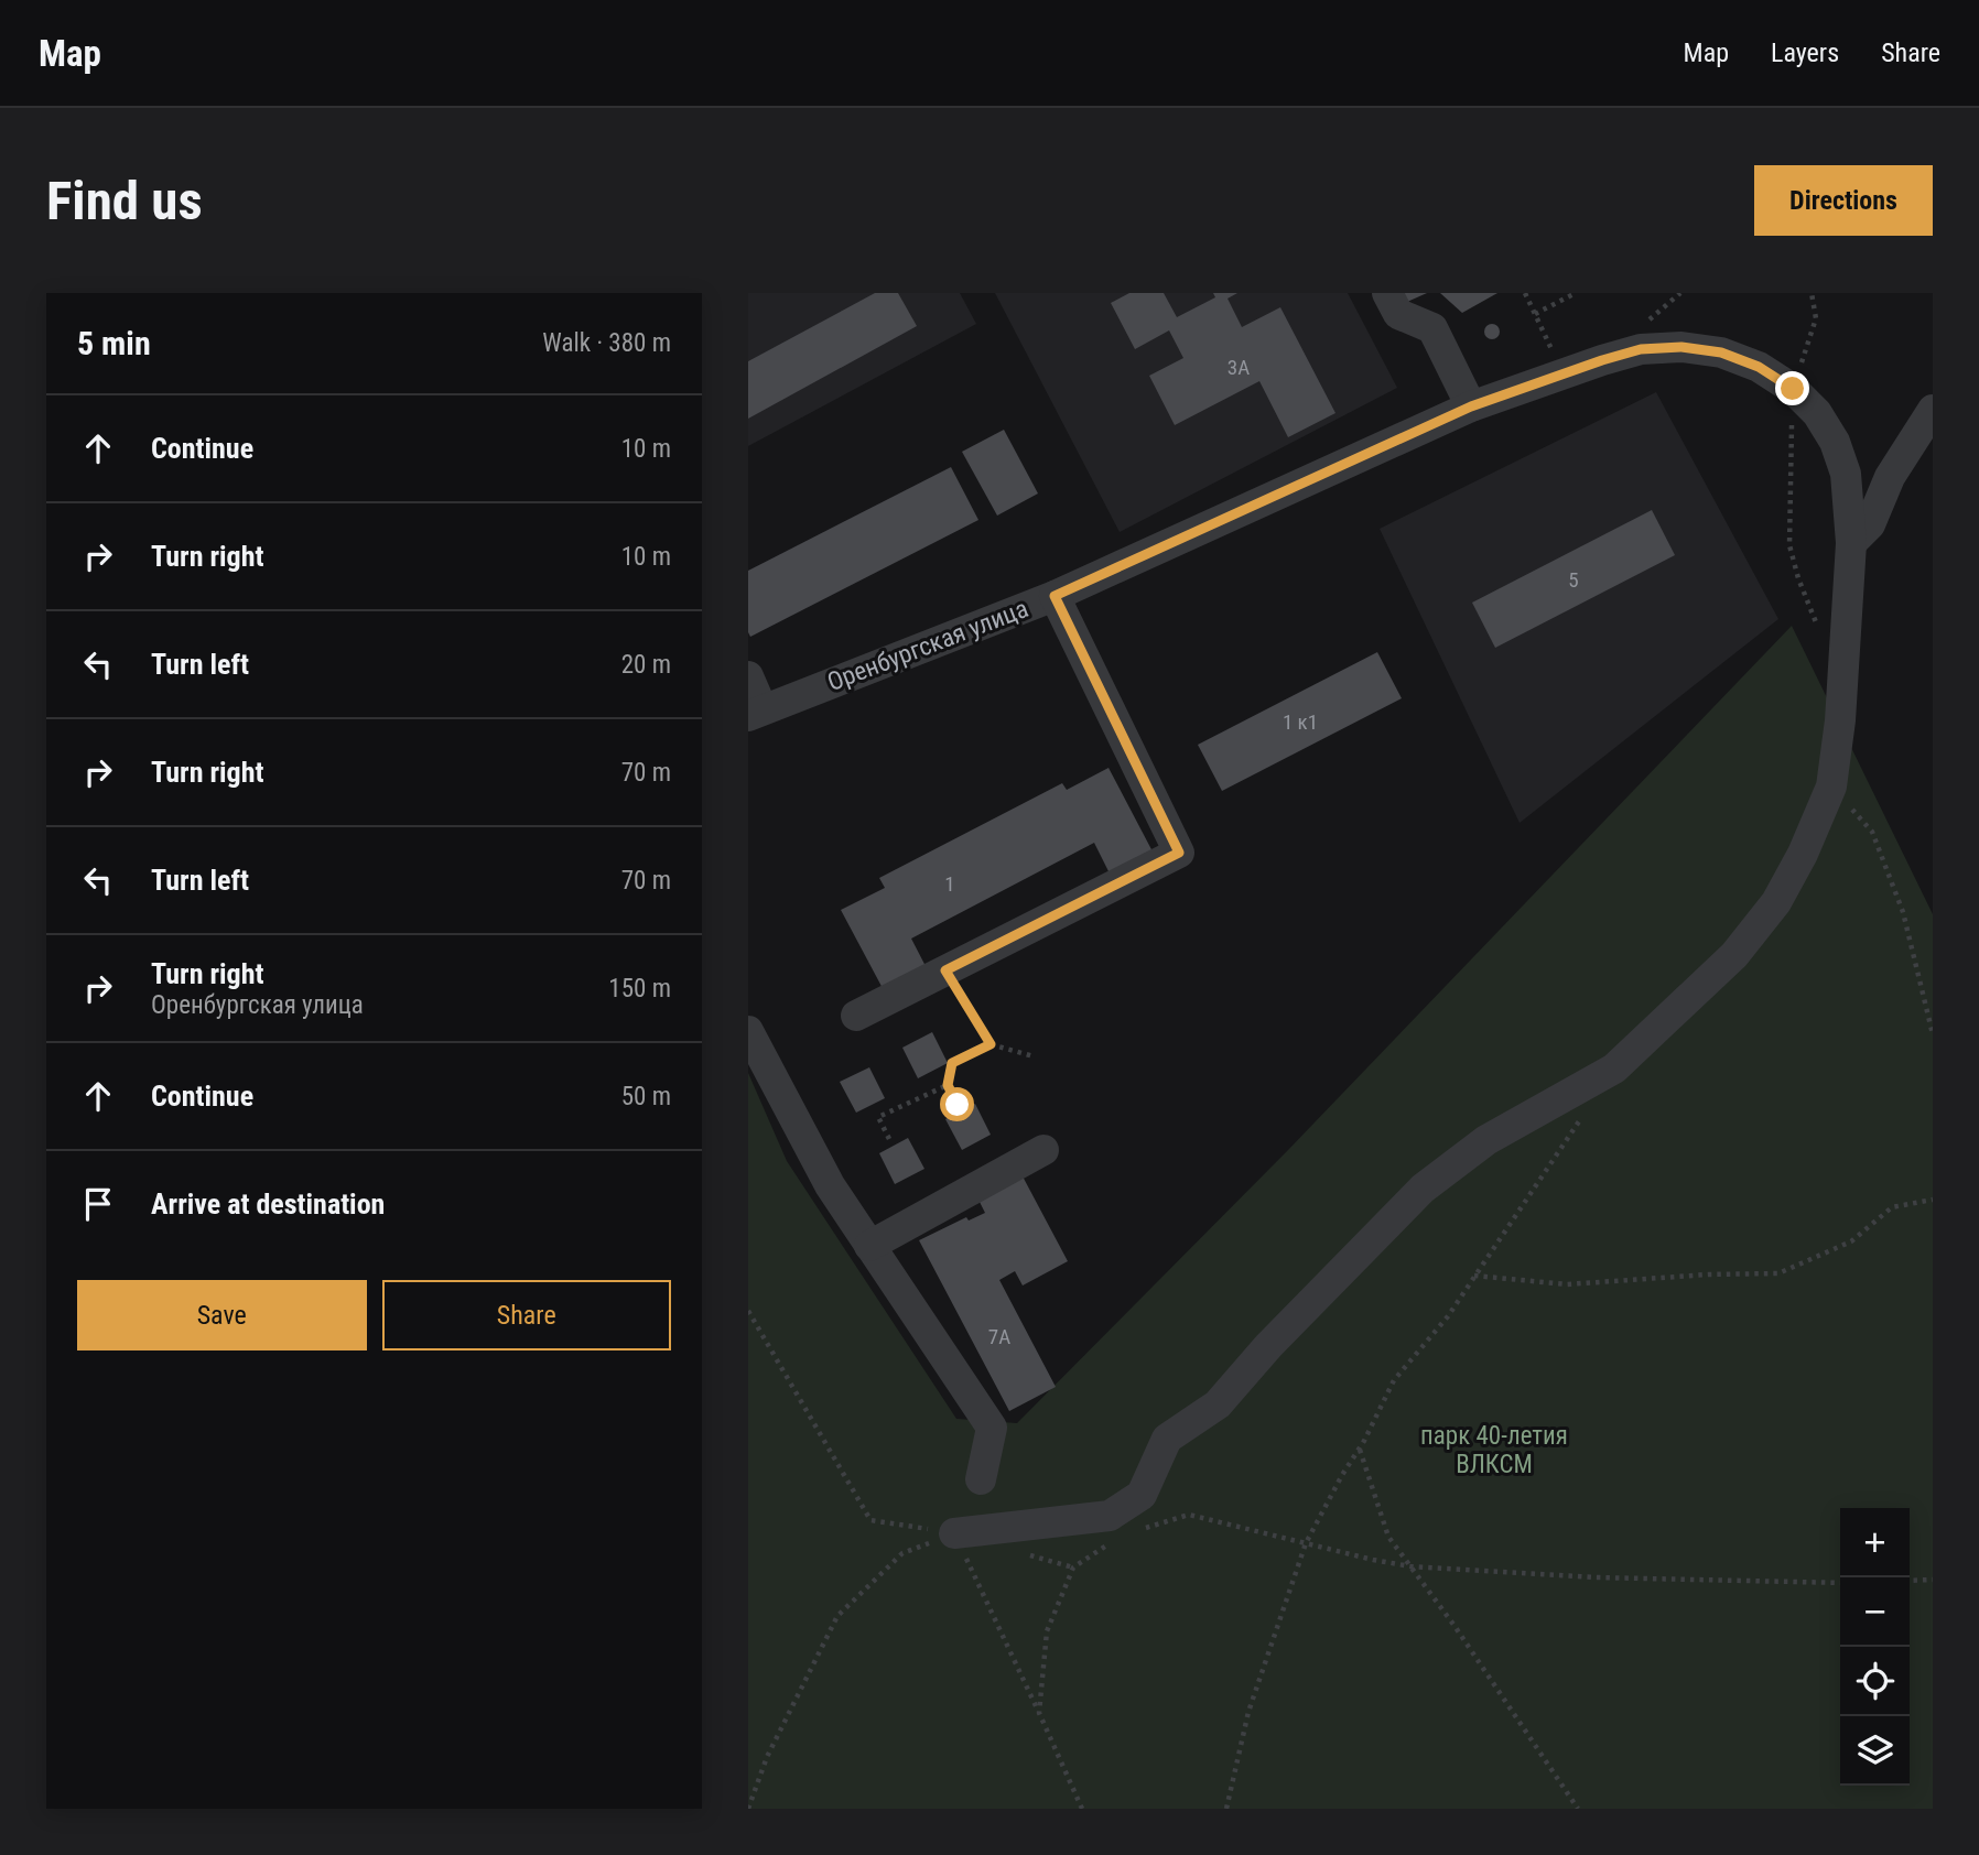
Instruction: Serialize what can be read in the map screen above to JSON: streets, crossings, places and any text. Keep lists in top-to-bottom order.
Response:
{
  "streets": {
    "street": ["Оренбургская улица"]
  },
  "parks": ["парк 40-летия ВЛКСМ"],
  "house_numbers": [
    "3А",
    "5",
    "1 к1",
    "1",
    "7А"
  ],
  "page": {
    "header": "Map",
    "nav": ["Map", "Layers", "Share"],
    "buttons": [
      "Directions",
      ["Save", "Share"]
    ],
    "title": "Find us",
    "heading": ["5 min", "Walk · 380 m"],
    "list": [
      ["Continue", "10 m"],
      ["Turn right", "10 m"],
      ["Turn left", "20 m"],
      ["Turn right", "70 m"],
      ["Turn left", "70 m"],
      ["Turn right", "Оренбургская улица", "150 m"],
      ["Continue", "50 m"],
      "Arrive at destination"
    ],
    "map_buttons": ["+", "−"]
  }
}
